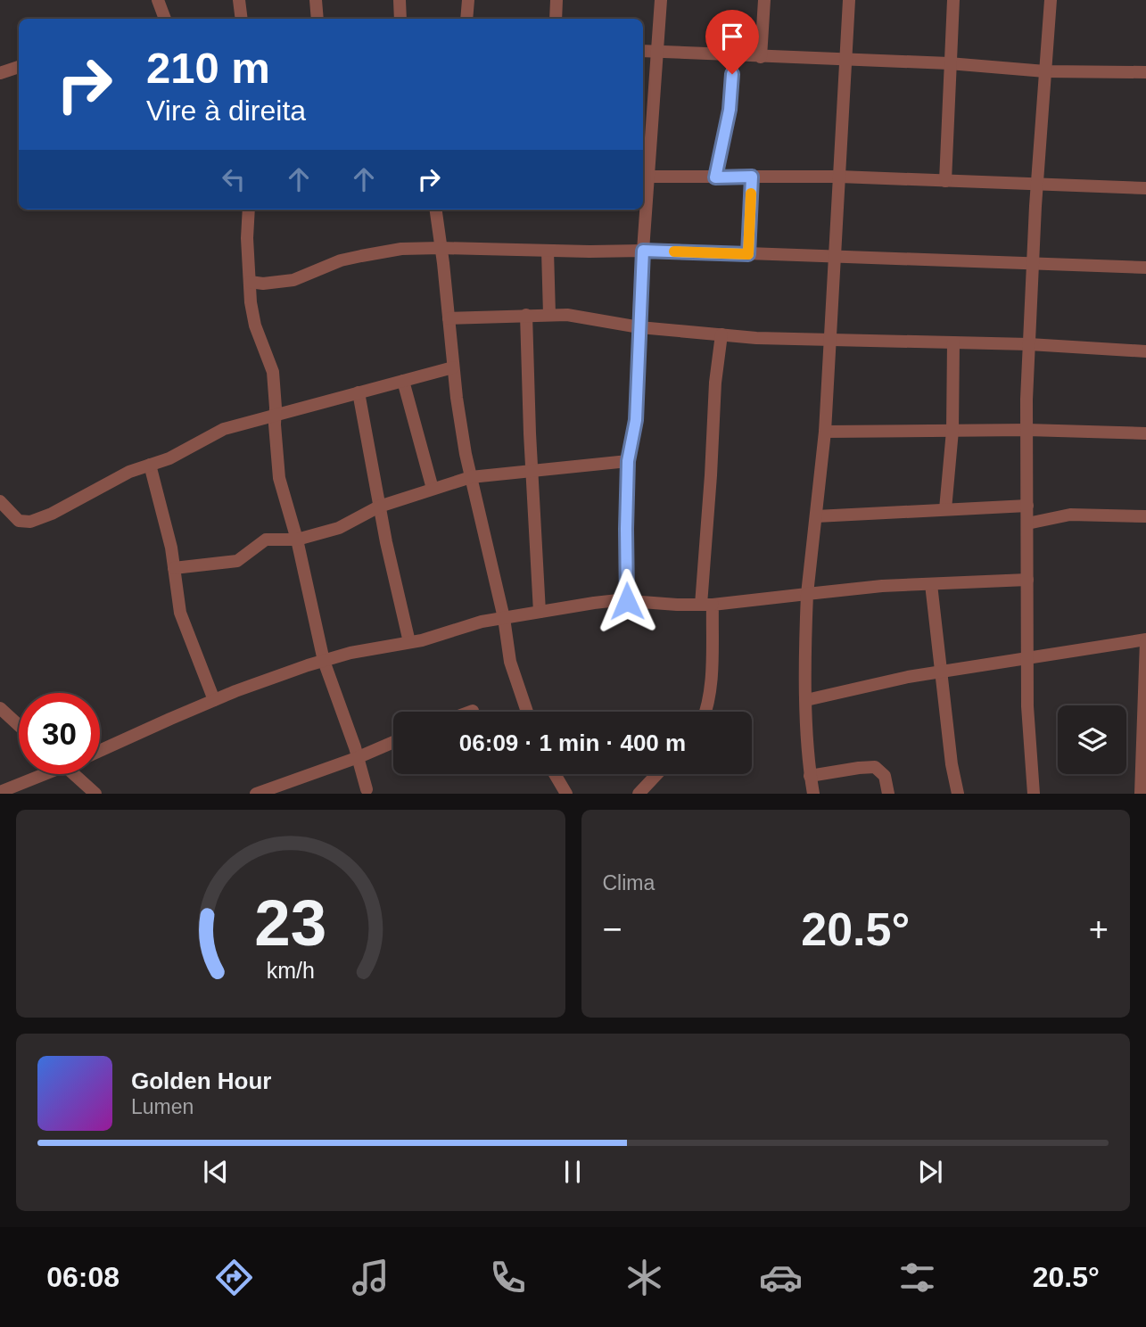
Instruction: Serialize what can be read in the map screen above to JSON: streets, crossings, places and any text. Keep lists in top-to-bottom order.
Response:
{
  "page": {
    "turn": ["210 m", "Vire à direita"],
    "limit": "30",
    "trip": "06:09 · 1 min · 400 m",
    "tile": "Clima",
    "heat": ["−", "20.5°", "+"],
    "song": ["Golden Hour", "Lumen"],
    "tabs": ["06:08", "20.5°"],
    "gauge": ["23", "km/h"]
  }
}
